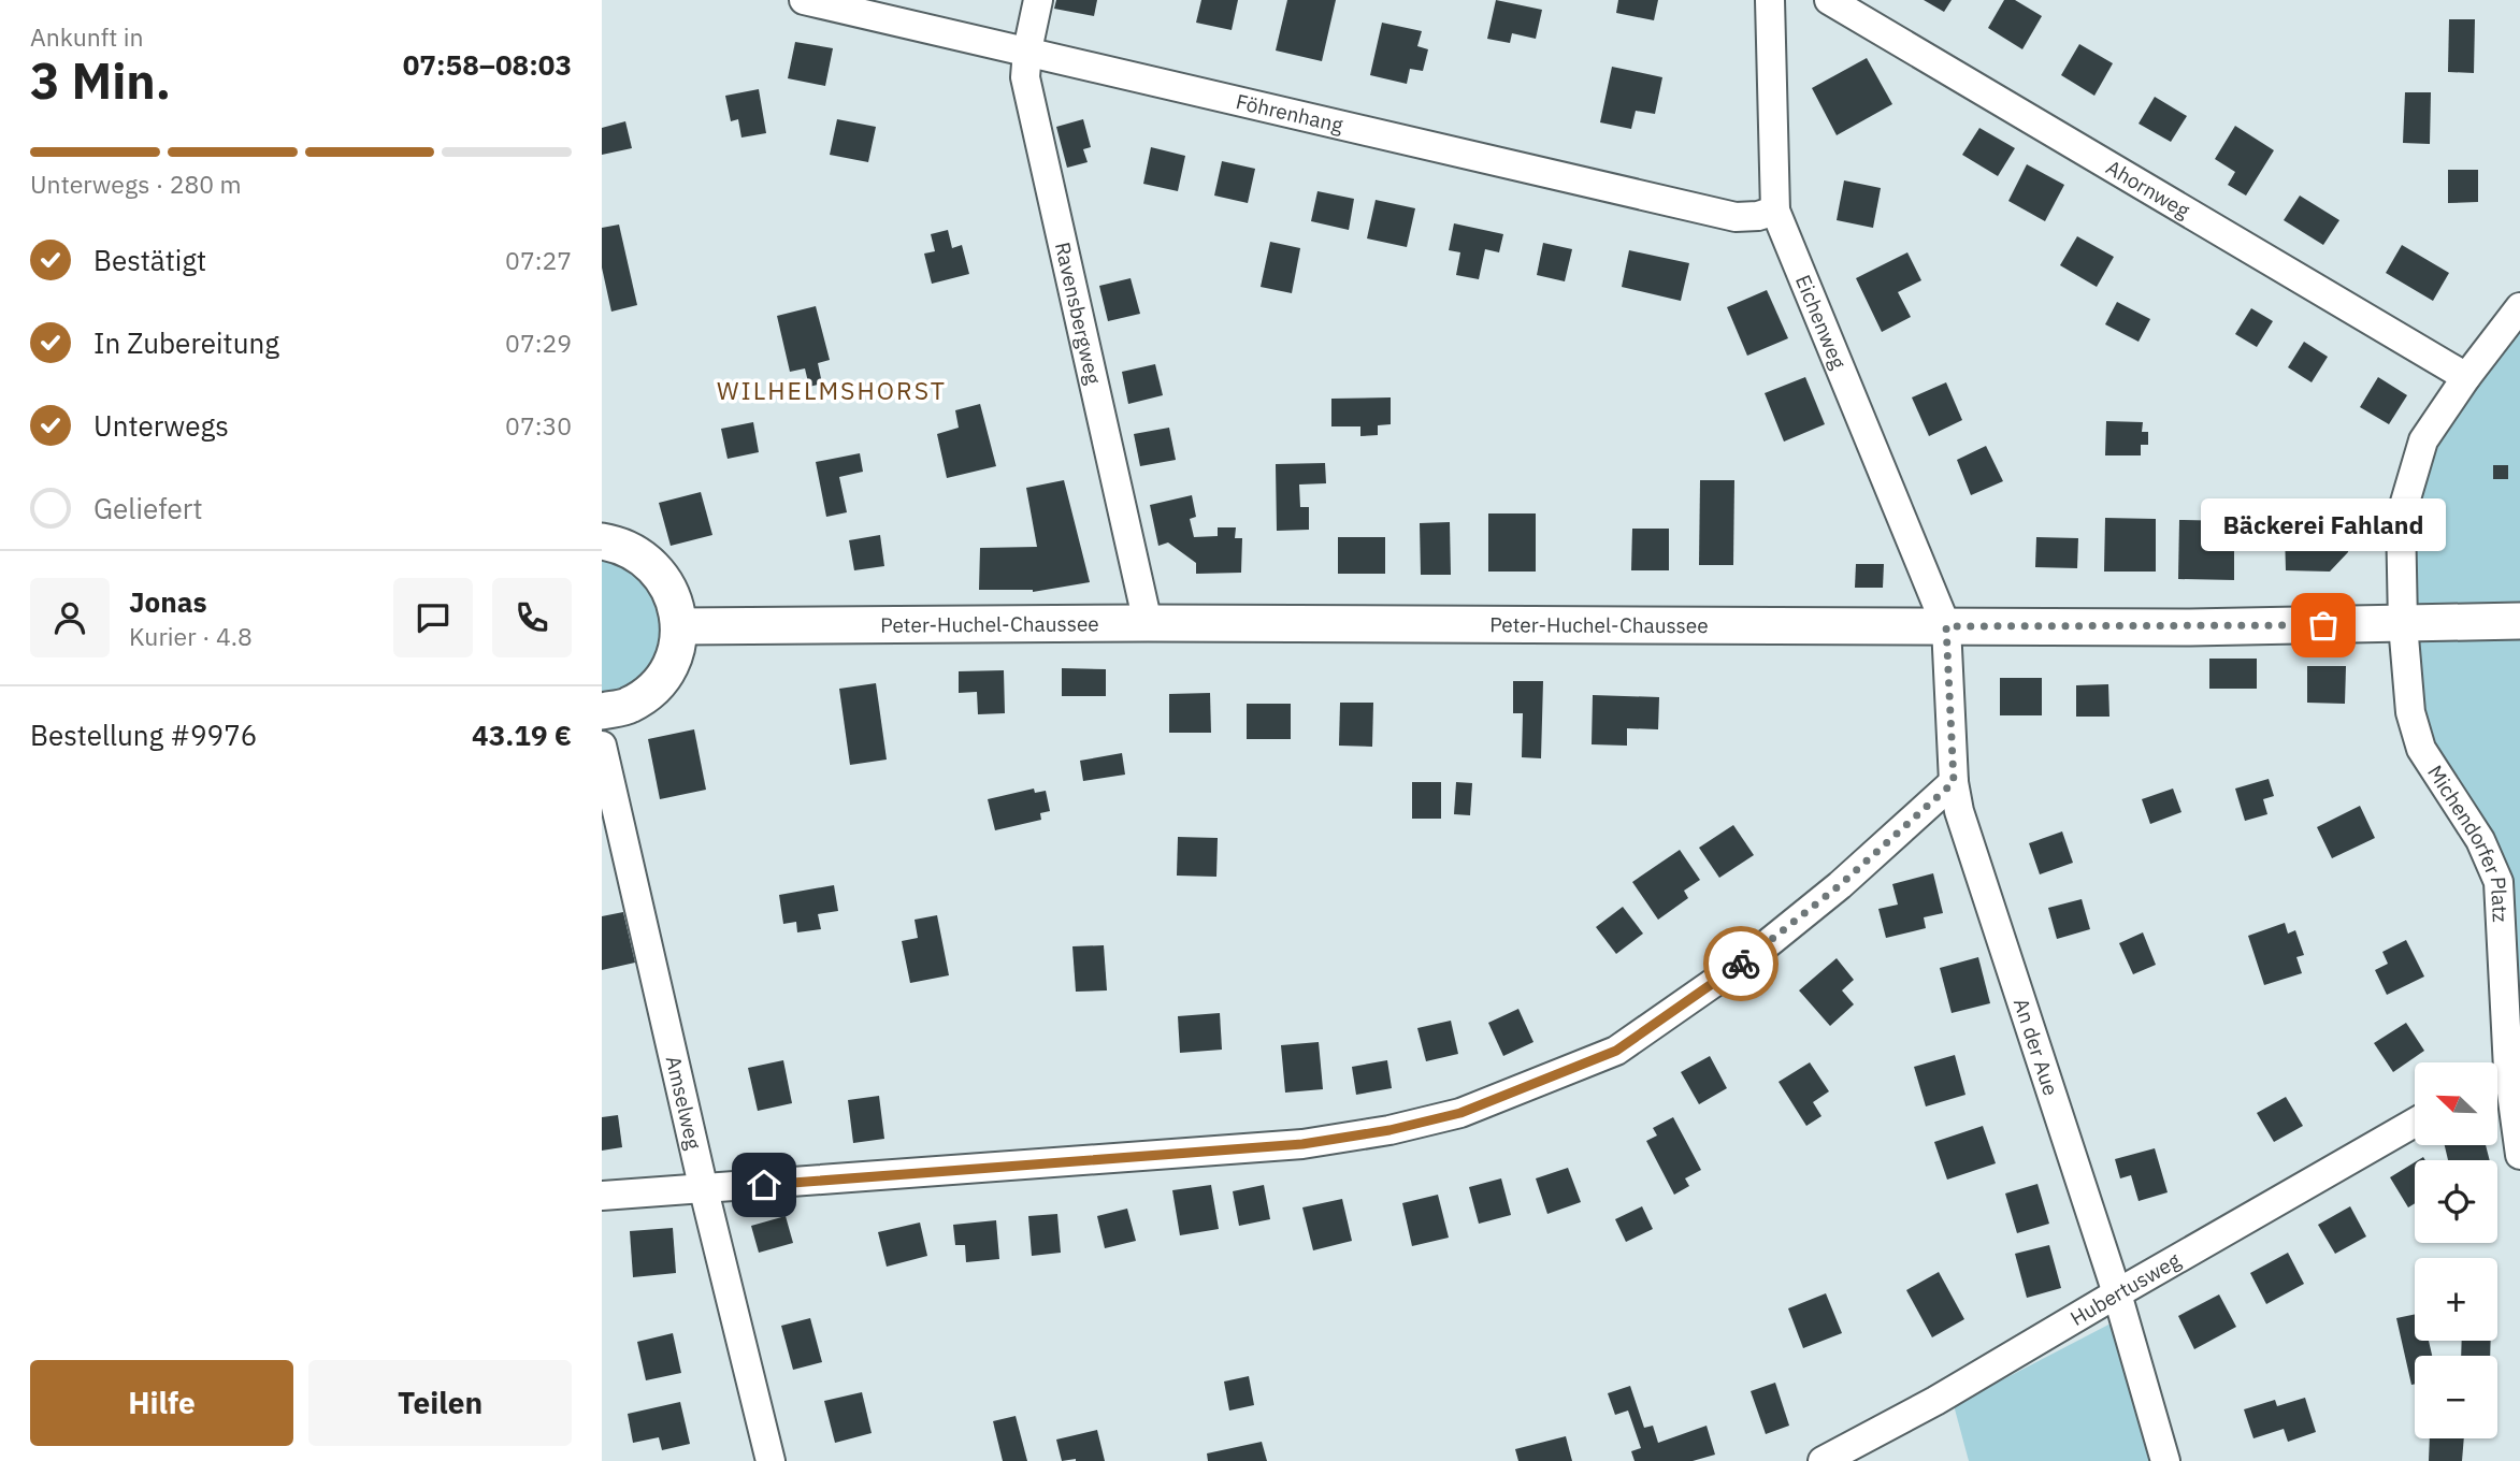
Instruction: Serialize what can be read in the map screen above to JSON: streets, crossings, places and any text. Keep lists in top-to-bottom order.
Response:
{
  "streets": {
    "street": [
      "Föhrenhang",
      "Ahornweg",
      "Ravensbergweg",
      "Eichenweg",
      "Peter-Huchel-Chaussee",
      "Michendorfer Platz",
      "An der Aue",
      "Amselweg",
      "Hubertusweg"
    ]
  },
  "crossings": [
    ["Föhrenhang", "Ravensbergweg"],
    ["Föhrenhang", "Eichenweg"],
    ["Ahornweg", "Michendorfer Platz"],
    ["Ravensbergweg", "Peter-Huchel-Chaussee"],
    ["Eichenweg", "Peter-Huchel-Chaussee"],
    ["Eichenweg", "An der Aue"],
    ["Peter-Huchel-Chaussee", "Michendorfer Platz"],
    ["Peter-Huchel-Chaussee", "An der Aue"],
    ["An der Aue", "Hubertusweg"]
  ],
  "districts": ["WILHELMSHORST"],
  "places": ["Bäckerei Fahland"],
  "north": "top left",
  "page": {
    "heading": ["3 Min.", "Ankunft in", "07:58–08:03"],
    "panel": [
      "Jonas",
      "Kurier · 4.8",
      "Bestellung #9976",
      "43.19 €"
    ],
    "bar": "Unterwegs · 280 m",
    "list": [
      ["Bestätigt", "07:27"],
      ["In Zubereitung", "07:29"],
      ["Unterwegs", "07:30"],
      "Geliefert"
    ],
    "bubble": "Bäckerei Fahland",
    "map_buttons": ["+", "−"],
    "buttons": ["Hilfe", "Teilen"]
  }
}
